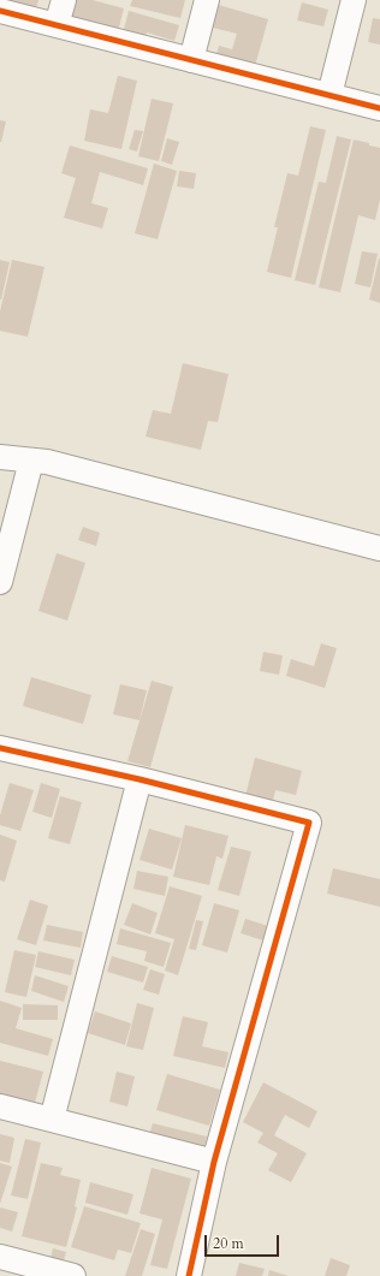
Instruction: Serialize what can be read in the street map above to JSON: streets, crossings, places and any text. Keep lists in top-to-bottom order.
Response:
{
  "scale_bar": "20 m"
}
